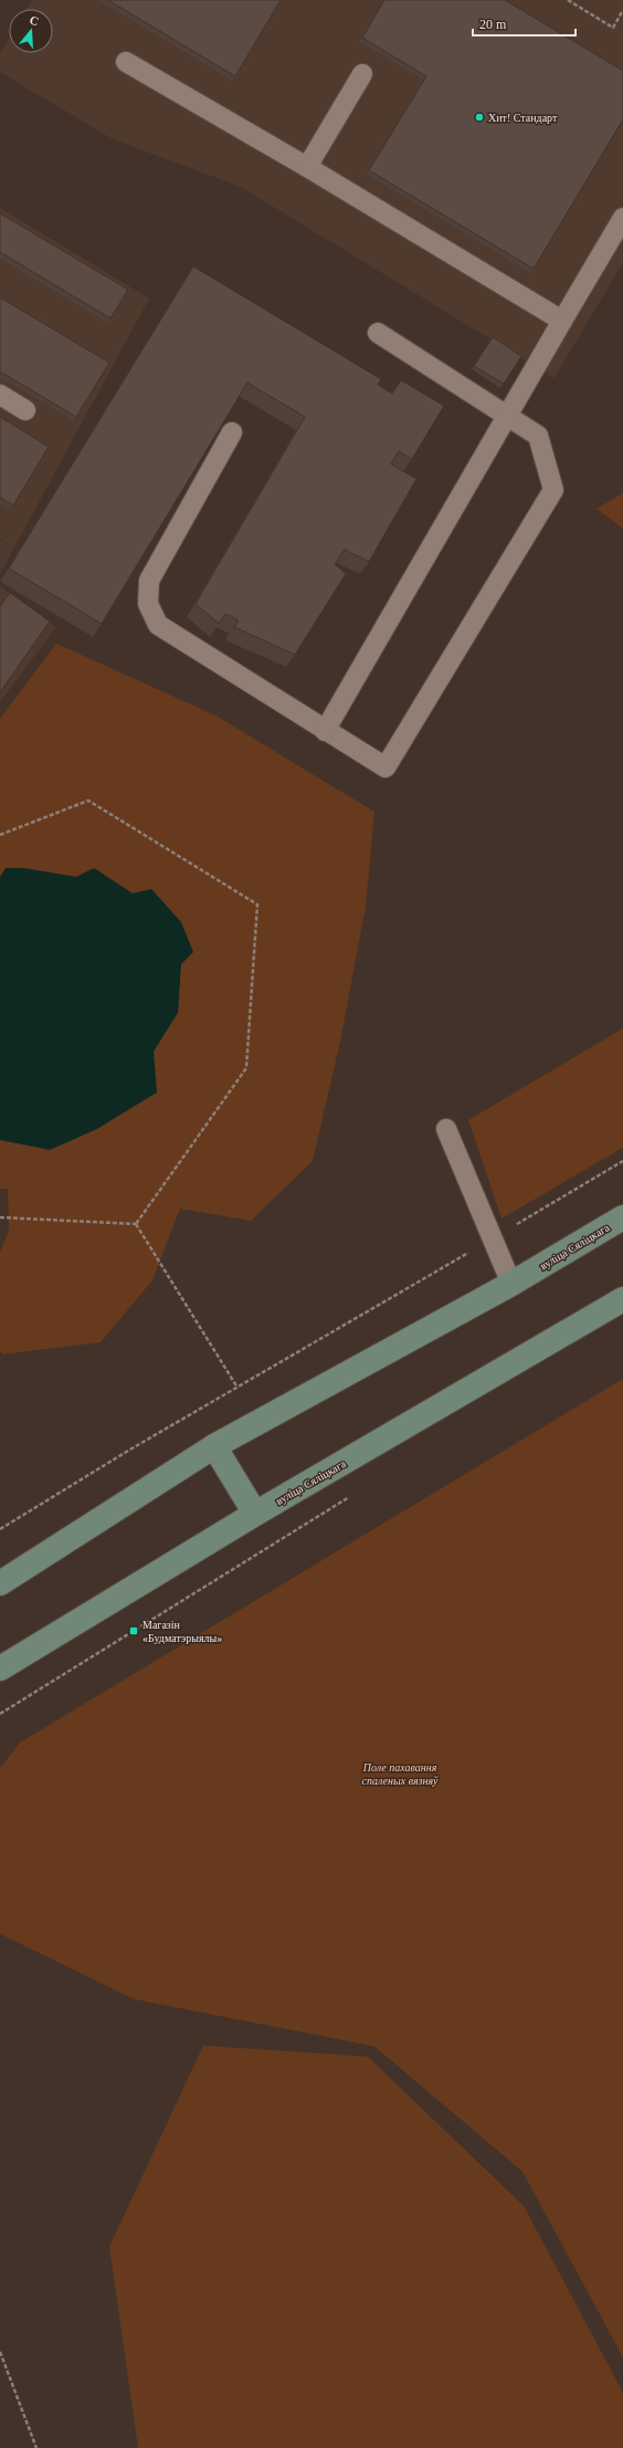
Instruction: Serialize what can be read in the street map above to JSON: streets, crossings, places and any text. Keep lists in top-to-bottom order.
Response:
{
  "streets": {
    "main road": ["вуліца Сяліцкага"]
  },
  "parks": ["Поле пахавання спаленых вязняў"],
  "places": {
    "other": ["Хит! Стандарт"],
    "transit": ["Магазін «Будматэрыялы»"]
  },
  "scale_bar": "20 m",
  "north": "top"
}
